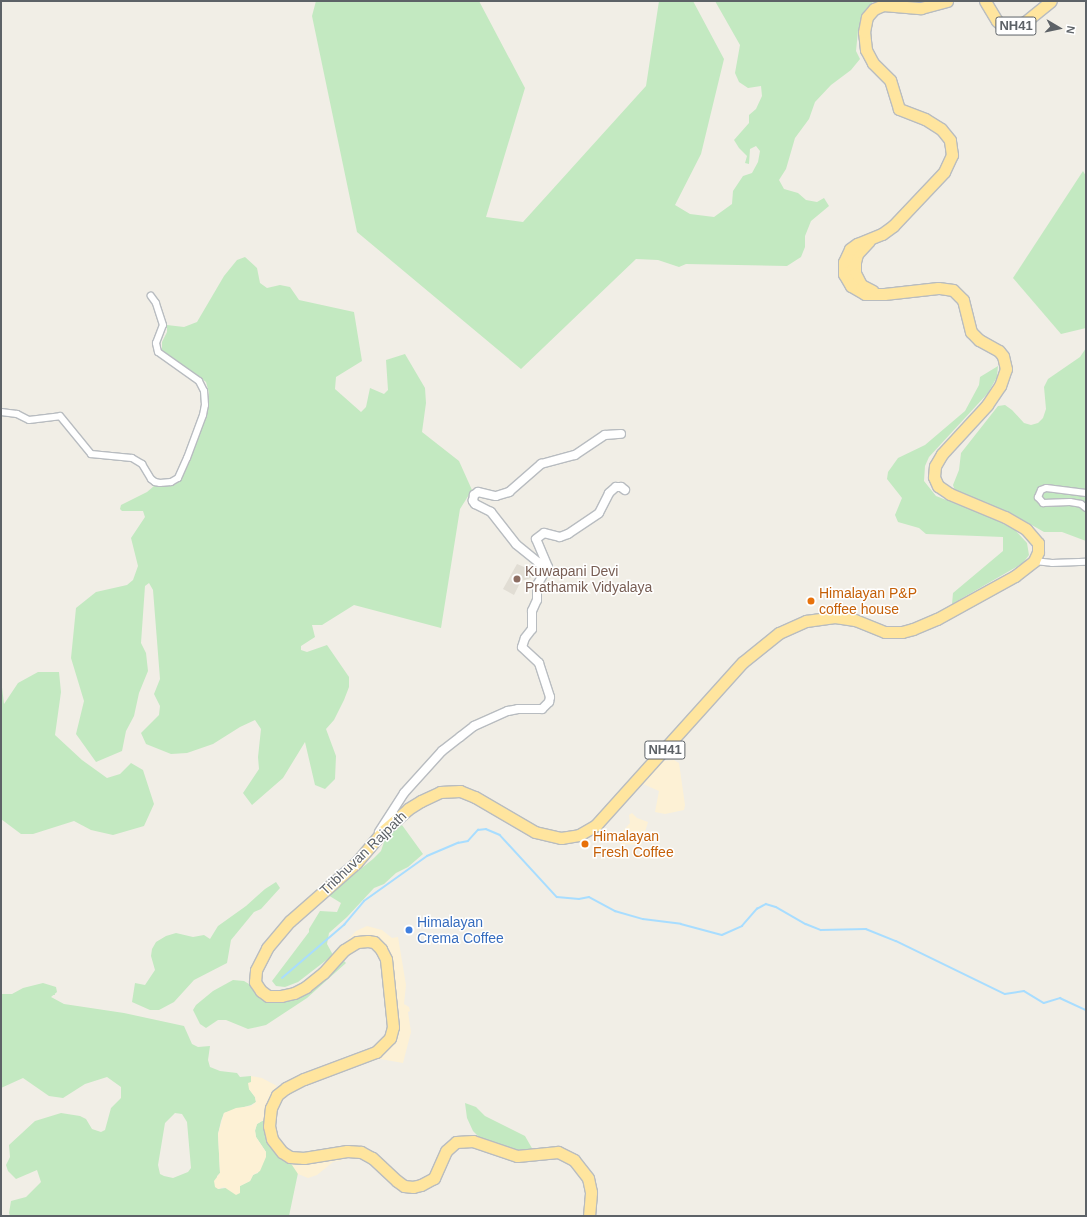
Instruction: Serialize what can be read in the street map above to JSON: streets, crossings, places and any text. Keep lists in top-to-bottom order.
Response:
{
  "streets": {
    "highway": ["NH41", "Tribhuvan Rajpath"]
  },
  "places": [
    "Kuwapani Devi Prathamik Vidyalaya",
    "Himalayan P&P coffee house",
    "Himalayan Fresh Coffee",
    "Himalayan Crema Coffee"
  ],
  "north": "right"
}
